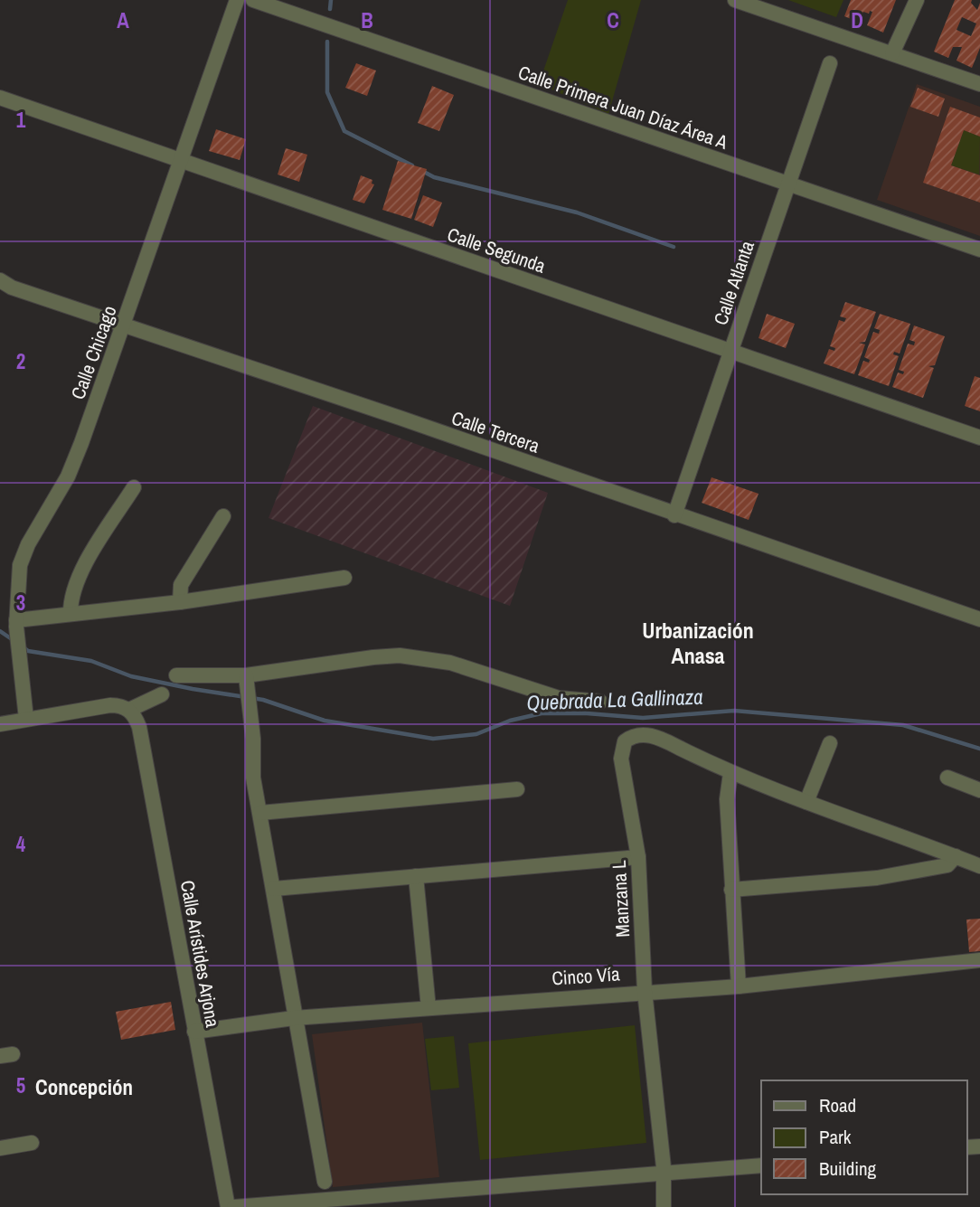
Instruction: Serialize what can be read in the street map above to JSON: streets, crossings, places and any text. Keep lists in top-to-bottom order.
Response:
{
  "streets": {
    "street": [
      "Calle Primera Juan Díaz Área A",
      "Calle Segunda",
      "Calle Atlanta",
      "Calle Chicago",
      "Calle Tercera",
      "Manzana L",
      "Calle Arístides Arjona",
      "Cinco Vía"
    ]
  },
  "crossings": [
    ["Calle Primera Juan Díaz Área A", "Calle Atlanta"],
    ["Calle Segunda", "Calle Atlanta"],
    ["Calle Segunda", "Calle Chicago"],
    ["Calle Atlanta", "Calle Tercera"],
    ["Calle Chicago", "Calle Tercera"],
    ["Manzana L", "Cinco Vía"],
    ["Calle Arístides Arjona", "Cinco Vía"]
  ],
  "districts": ["Urbanización Anasa", "Concepción"],
  "water": ["Quebrada La Gallinaza"],
  "legend": ["Road", "Park", "Building"],
  "grid": {
    "columns": [
      "A",
      "B",
      "C",
      "D"
    ],
    "rows": [
      "1",
      "2",
      "3",
      "4",
      "5"
    ]
  }
}
